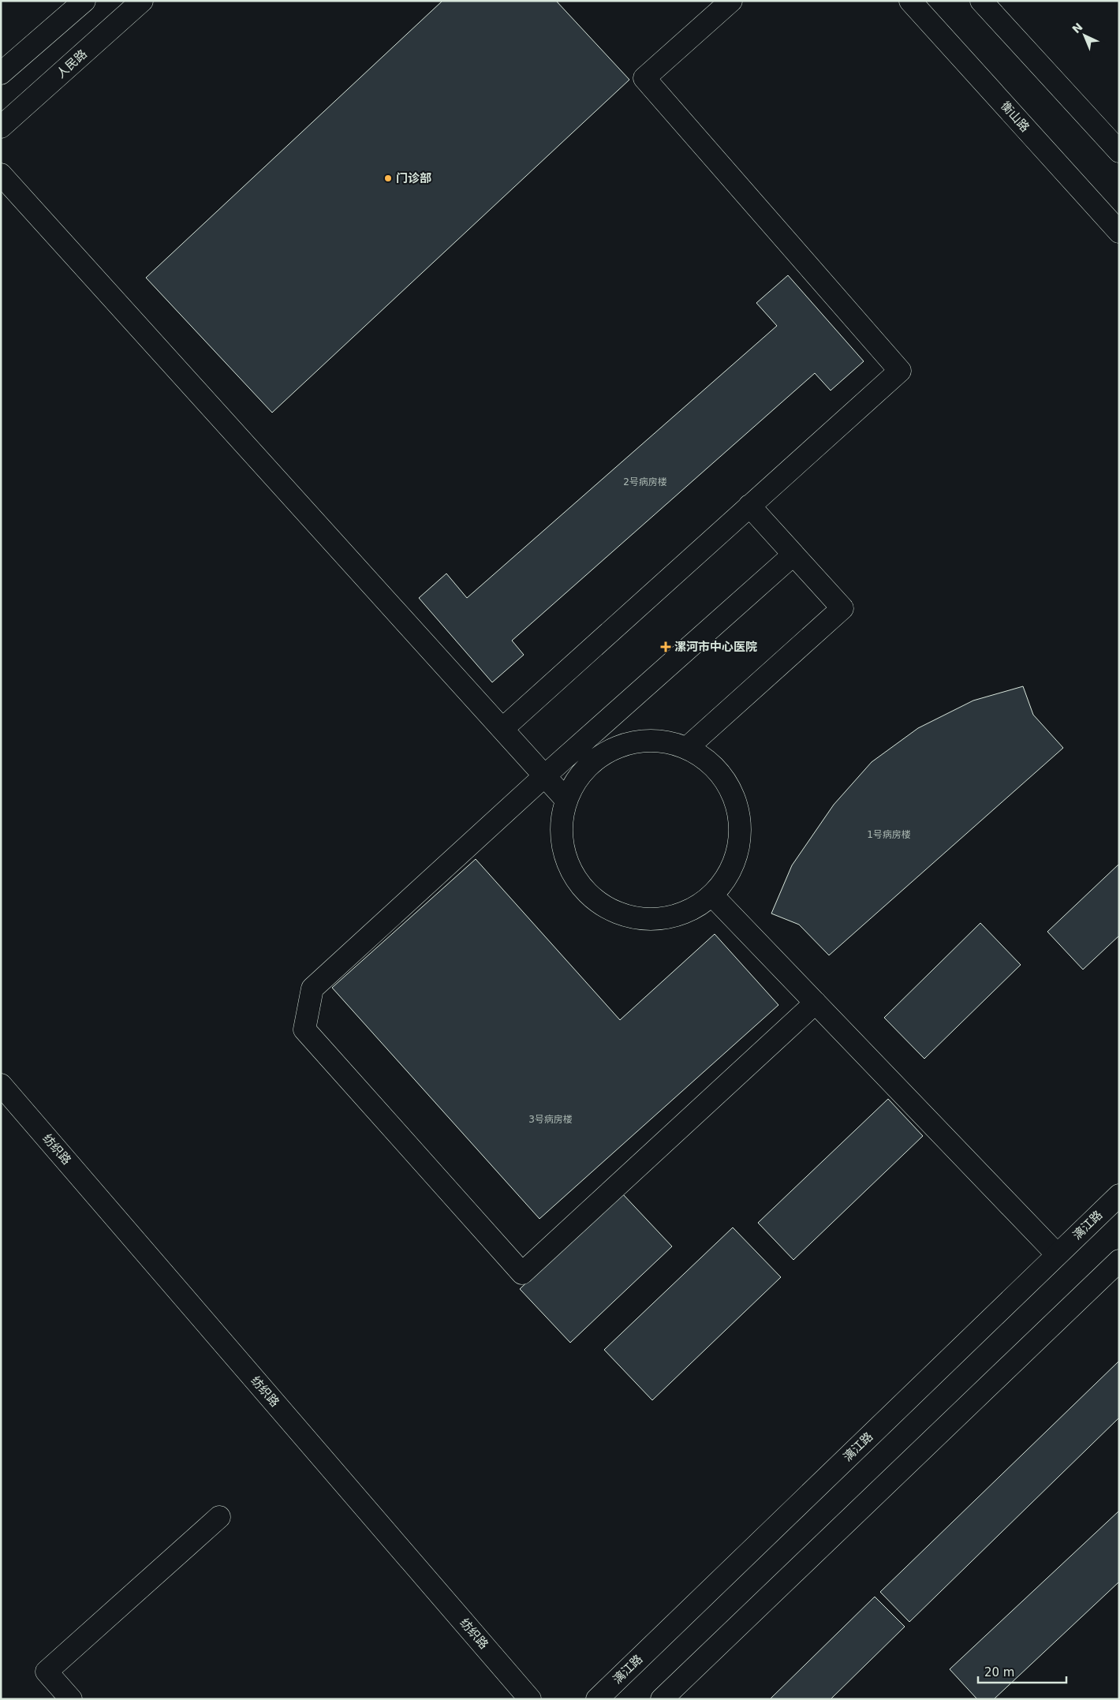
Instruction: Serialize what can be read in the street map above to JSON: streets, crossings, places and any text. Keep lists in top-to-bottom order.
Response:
{
  "streets": {
    "street": [
      "人民路",
      "衡山路",
      "纺织路",
      "漓江路"
    ]
  },
  "places": {
    "other": ["门诊部"],
    "health": ["漯河市中心医院"]
  },
  "house_numbers": ["2号病房楼", "1号病房楼", "3号病房楼"],
  "scale_bar": "20 m",
  "north": "top left"
}
